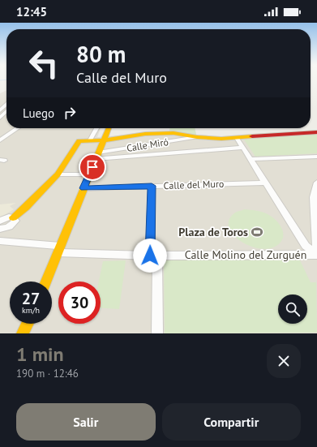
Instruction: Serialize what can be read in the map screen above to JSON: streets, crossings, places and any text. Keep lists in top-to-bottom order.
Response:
{
  "streets": {
    "street": ["Calle Miró", "Calle del Muro", "Calle Molino del Zurguén"]
  },
  "places": {
    "sports": ["Plaza de Toros"]
  },
  "page": {
    "status": "12:45",
    "turn": ["80 m", "Calle del Muro"],
    "then": "Luego",
    "speed": "27 km/h",
    "limit": "30",
    "heading": ["1 min", "190 m · 12:46"],
    "buttons": ["Salir", "Compartir"]
  }
}
